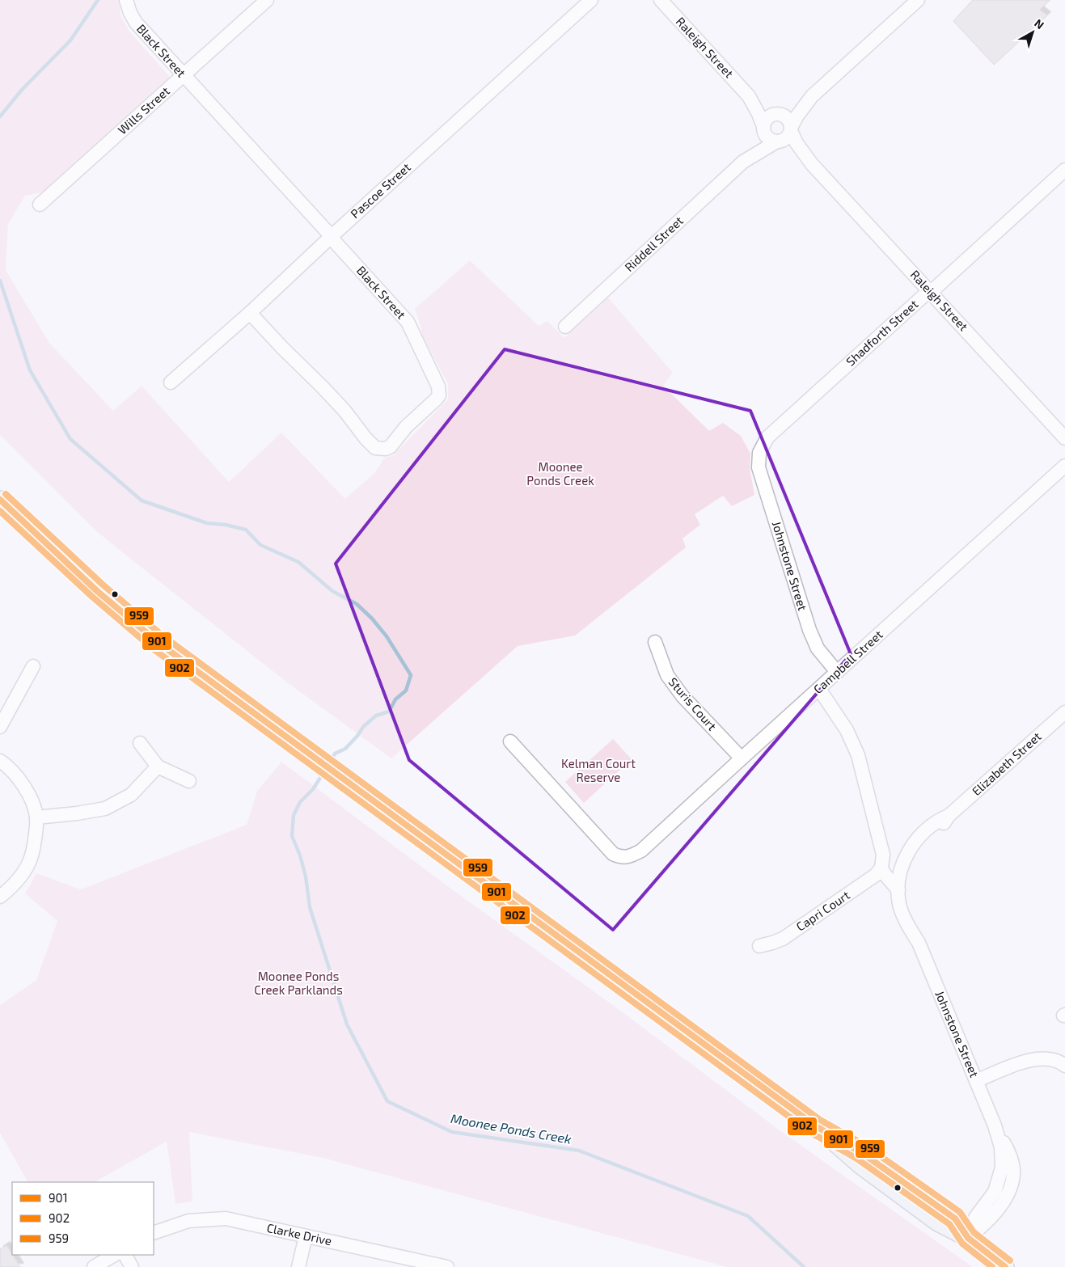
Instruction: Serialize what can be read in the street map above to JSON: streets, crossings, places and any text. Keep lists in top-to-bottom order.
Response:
{
  "streets": {
    "street": [
      "Raleigh Street",
      "Black Street",
      "Wills Street",
      "Pascoe Street",
      "Riddell Street",
      "Shadforth Street",
      "Johnstone Street",
      "Campbell Street",
      "Sturis Court",
      "Elizabeth Street",
      "Capri Court",
      "Clarke Drive"
    ]
  },
  "crossings": [
    ["Raleigh Street", "Riddell Street"],
    ["Raleigh Street", "Shadforth Street"],
    ["Black Street", "Wills Street"],
    ["Black Street", "Pascoe Street"],
    ["Shadforth Street", "Johnstone Street"],
    ["Johnstone Street", "Campbell Street"],
    ["Johnstone Street", "Elizabeth Street"],
    ["Campbell Street", "Sturis Court"]
  ],
  "water": ["Moonee Ponds Creek"],
  "parks": ["Moonee Ponds Creek", "Kelman Court Reserve", "Moonee Ponds Creek Parklands"],
  "lines": ["transit line 959", "transit line 901", "transit line 902"],
  "legend": ["901", "902", "959"],
  "north": "top right"
}
